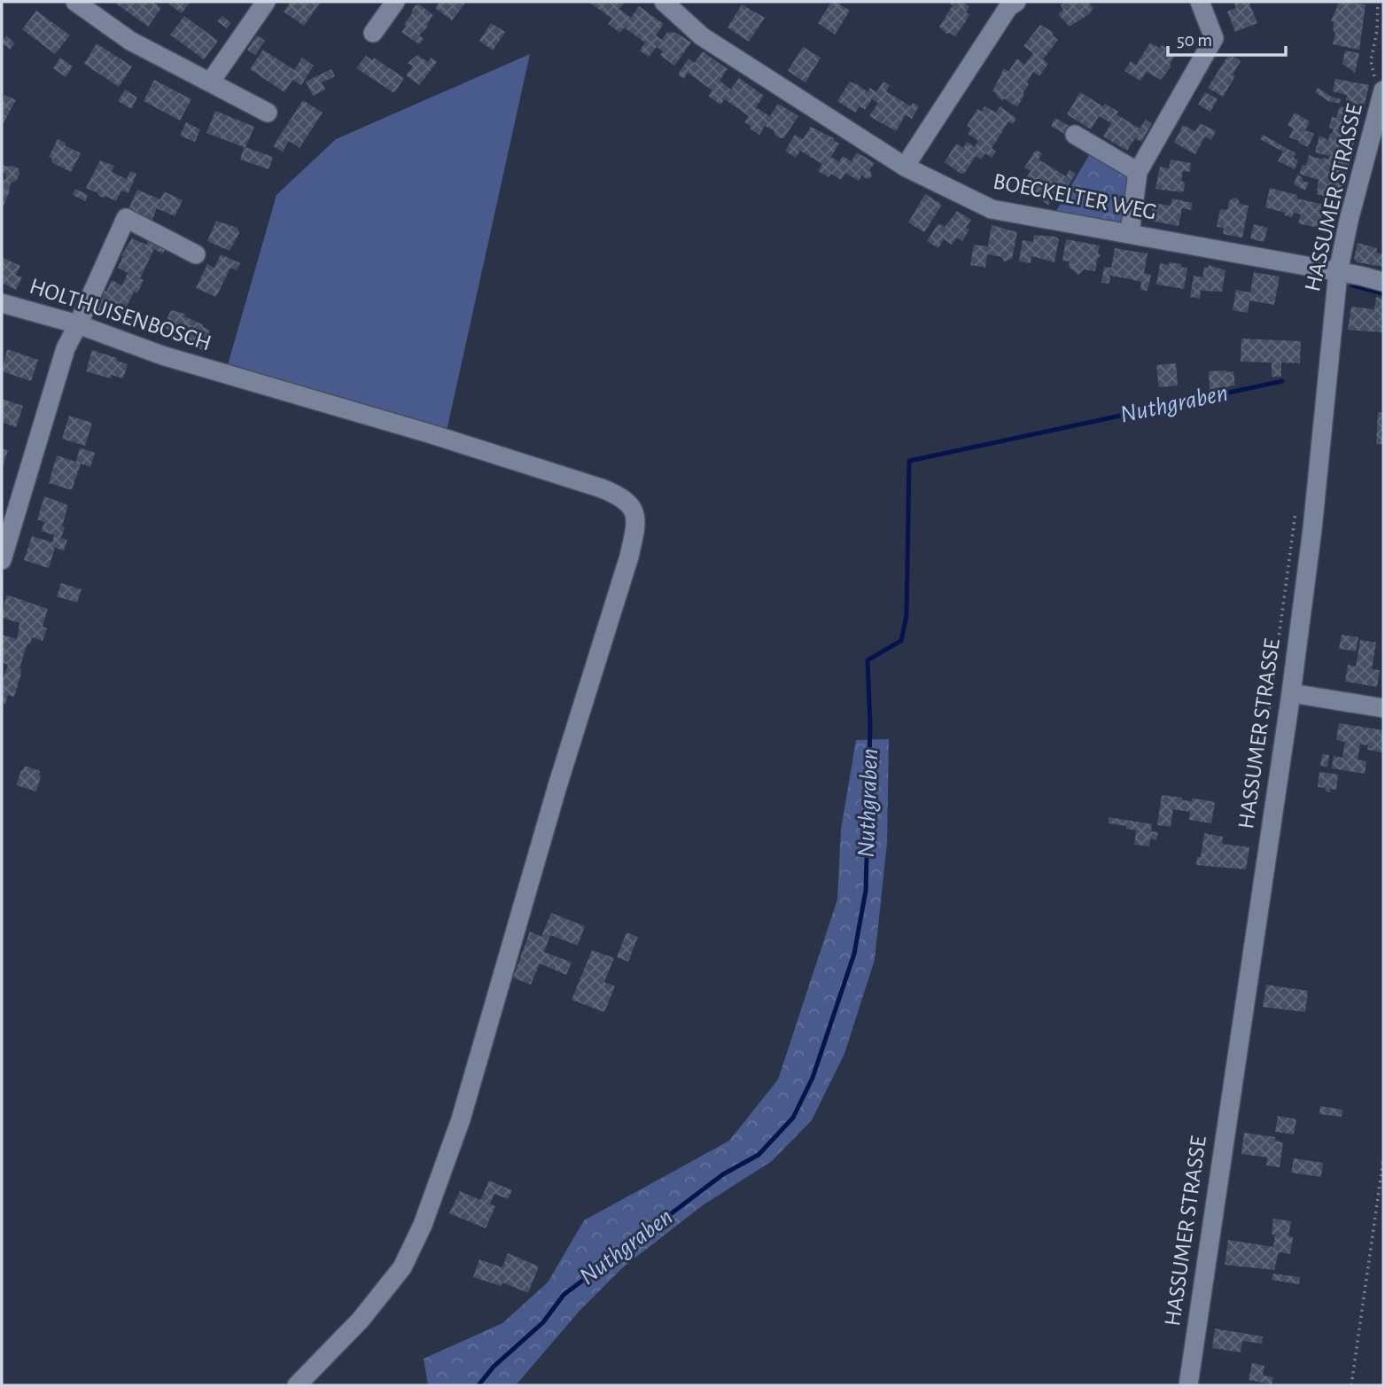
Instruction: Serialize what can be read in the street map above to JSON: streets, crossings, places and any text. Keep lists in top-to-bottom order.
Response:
{
  "streets": {
    "street": ["BOECKELTER WEG", "HASSUMER STRASSE", "HOLTHUISENBOSCH"]
  },
  "crossings": [
    ["BOECKELTER WEG", "HASSUMER STRASSE"]
  ],
  "water": ["Nuthgraben"],
  "scale_bar": "50 m"
}
